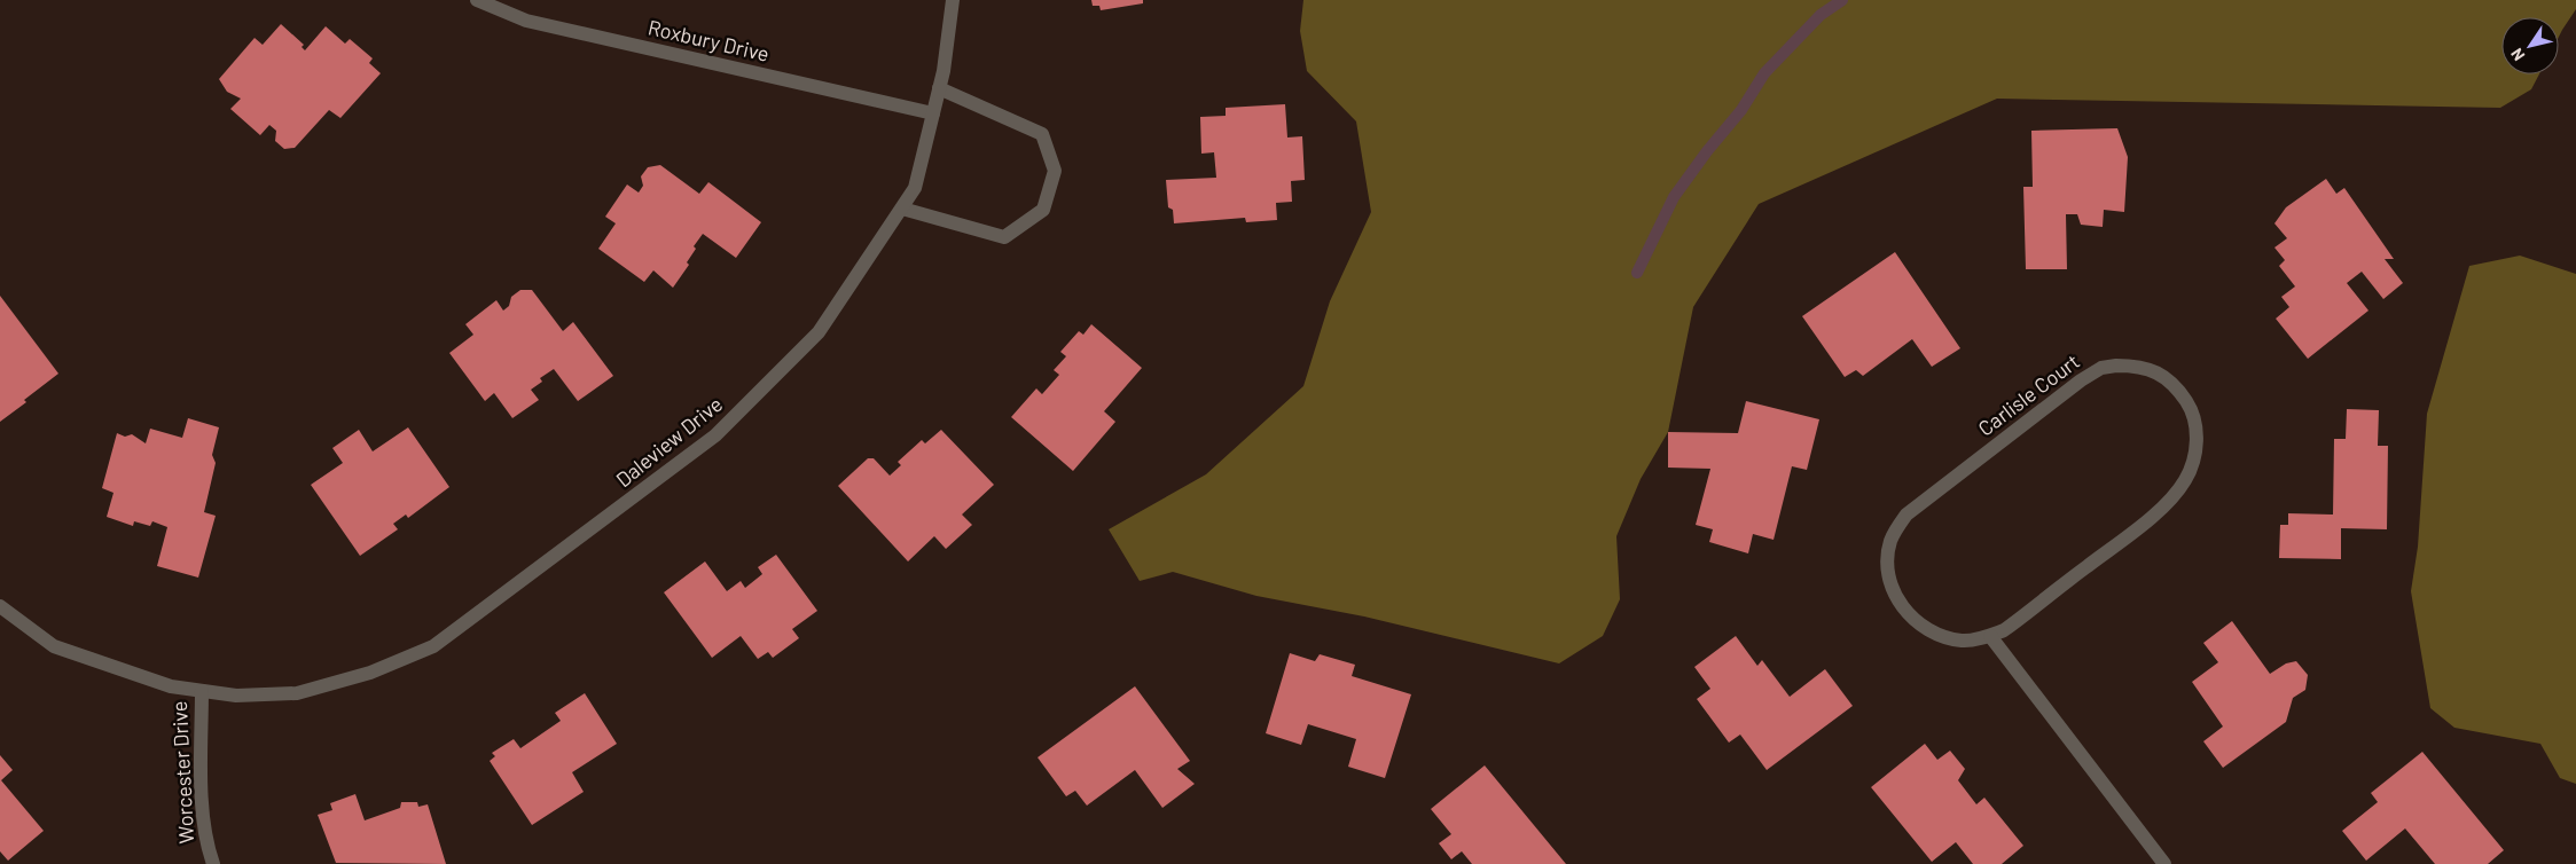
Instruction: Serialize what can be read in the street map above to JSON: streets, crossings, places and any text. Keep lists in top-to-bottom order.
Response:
{
  "streets": {
    "street": [
      "Roxbury Drive",
      "Carlisle Court",
      "Daleview Drive",
      "Worcester Drive"
    ]
  },
  "crossings": [
    ["Roxbury Drive", "Daleview Drive"],
    ["Daleview Drive", "Worcester Drive"]
  ],
  "north": "bottom left"
}
